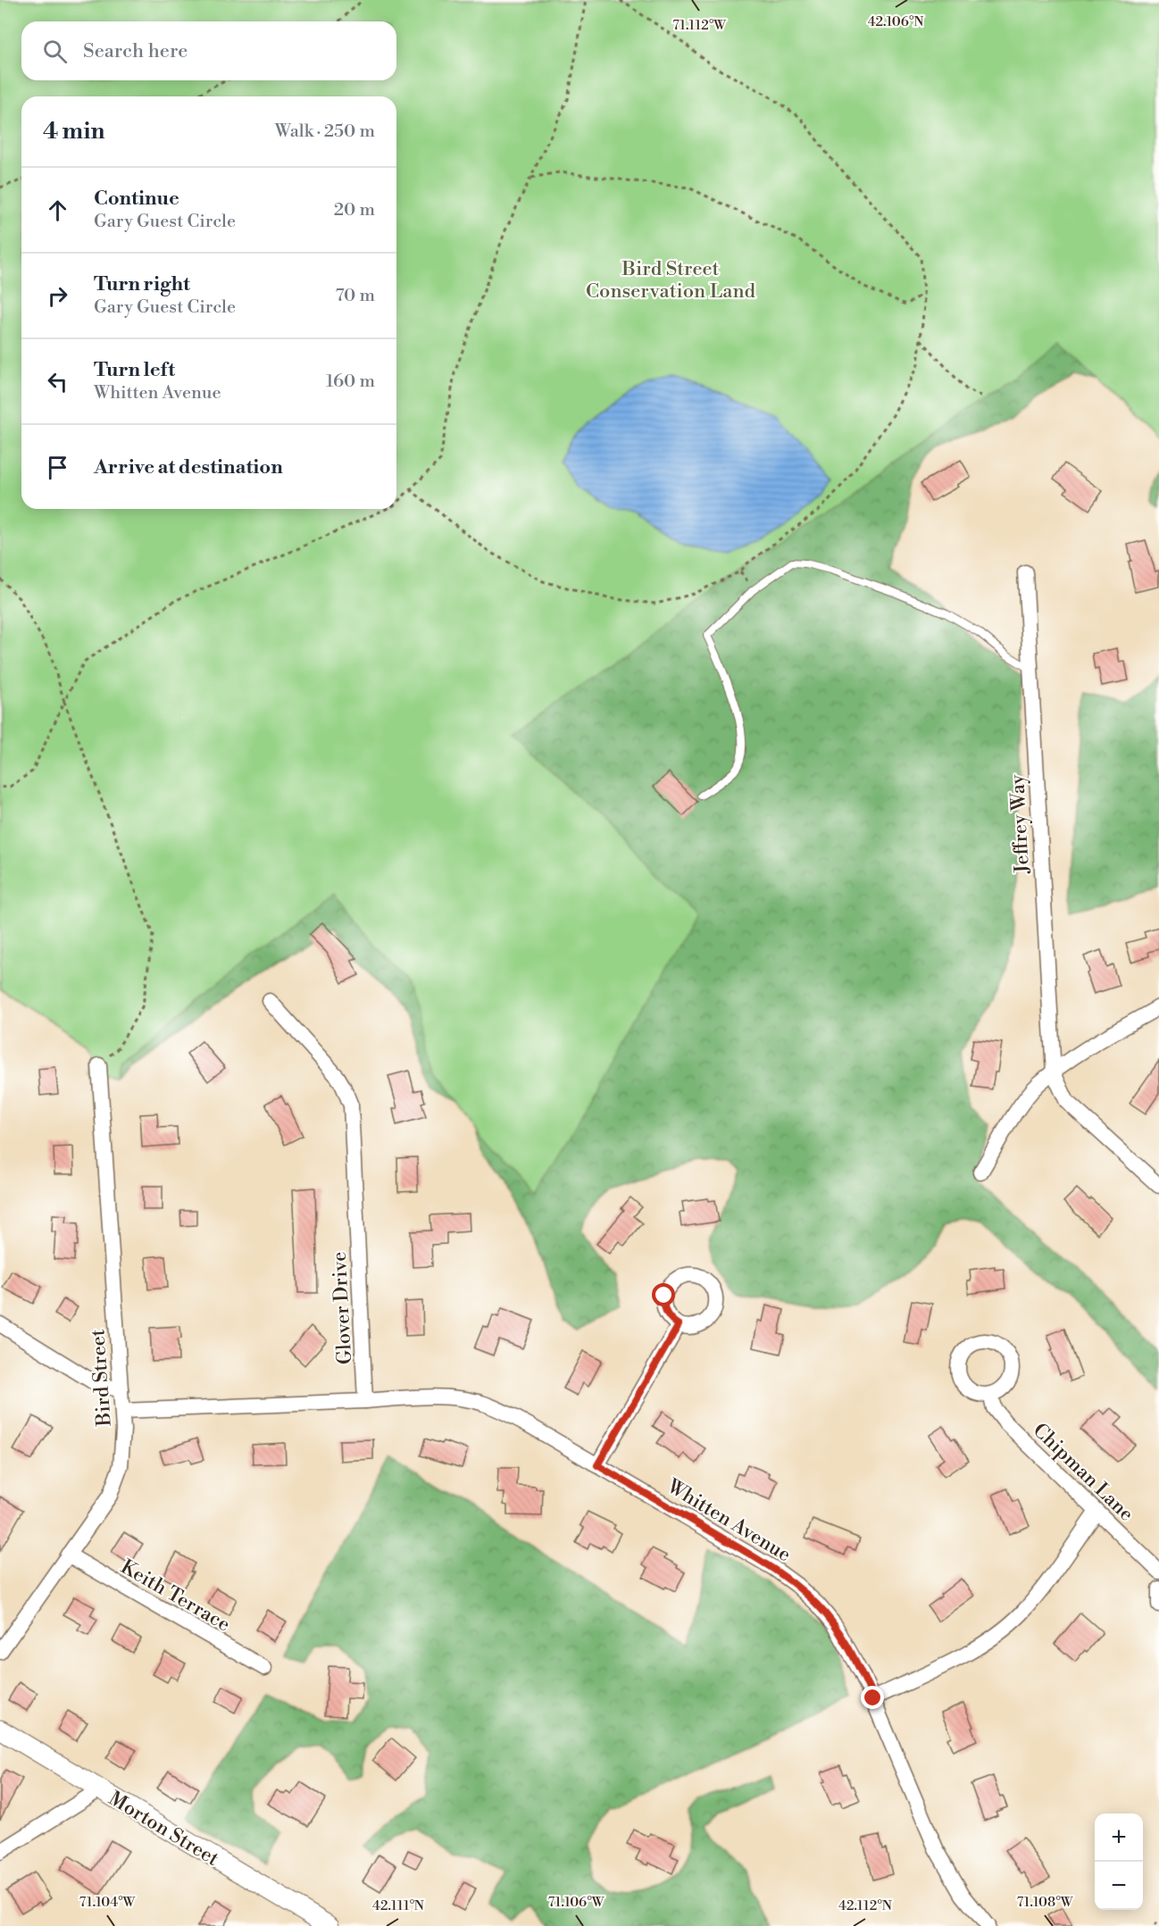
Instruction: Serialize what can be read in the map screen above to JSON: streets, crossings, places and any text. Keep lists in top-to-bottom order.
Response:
{
  "streets": {
    "street": [
      "Jeffrey Way",
      "Glover Drive",
      "Bird Street",
      "Chipman Lane",
      "Whitten Avenue",
      "Keith Terrace",
      "Morton Street"
    ]
  },
  "crossings": [
    ["Glover Drive", "Whitten Avenue"],
    ["Bird Street", "Keith Terrace"]
  ],
  "parks": ["Bird Street Conservation Land"],
  "page": {
    "search": "Search here",
    "heading": ["4 min", "Walk · 250 m"],
    "list": [
      ["Continue", "Gary Guest Circle", "20 m"],
      ["Turn right", "Gary Guest Circle", "70 m"],
      ["Turn left", "Whitten Avenue", "160 m"],
      "Arrive at destination"
    ],
    "map_buttons": ["+", "−"]
  },
  "coordinates": [
    "42.106°N",
    "71.112°W",
    "71.104°W",
    "71.106°W",
    "71.108°W",
    "42.111°N",
    "42.112°N"
  ]
}
